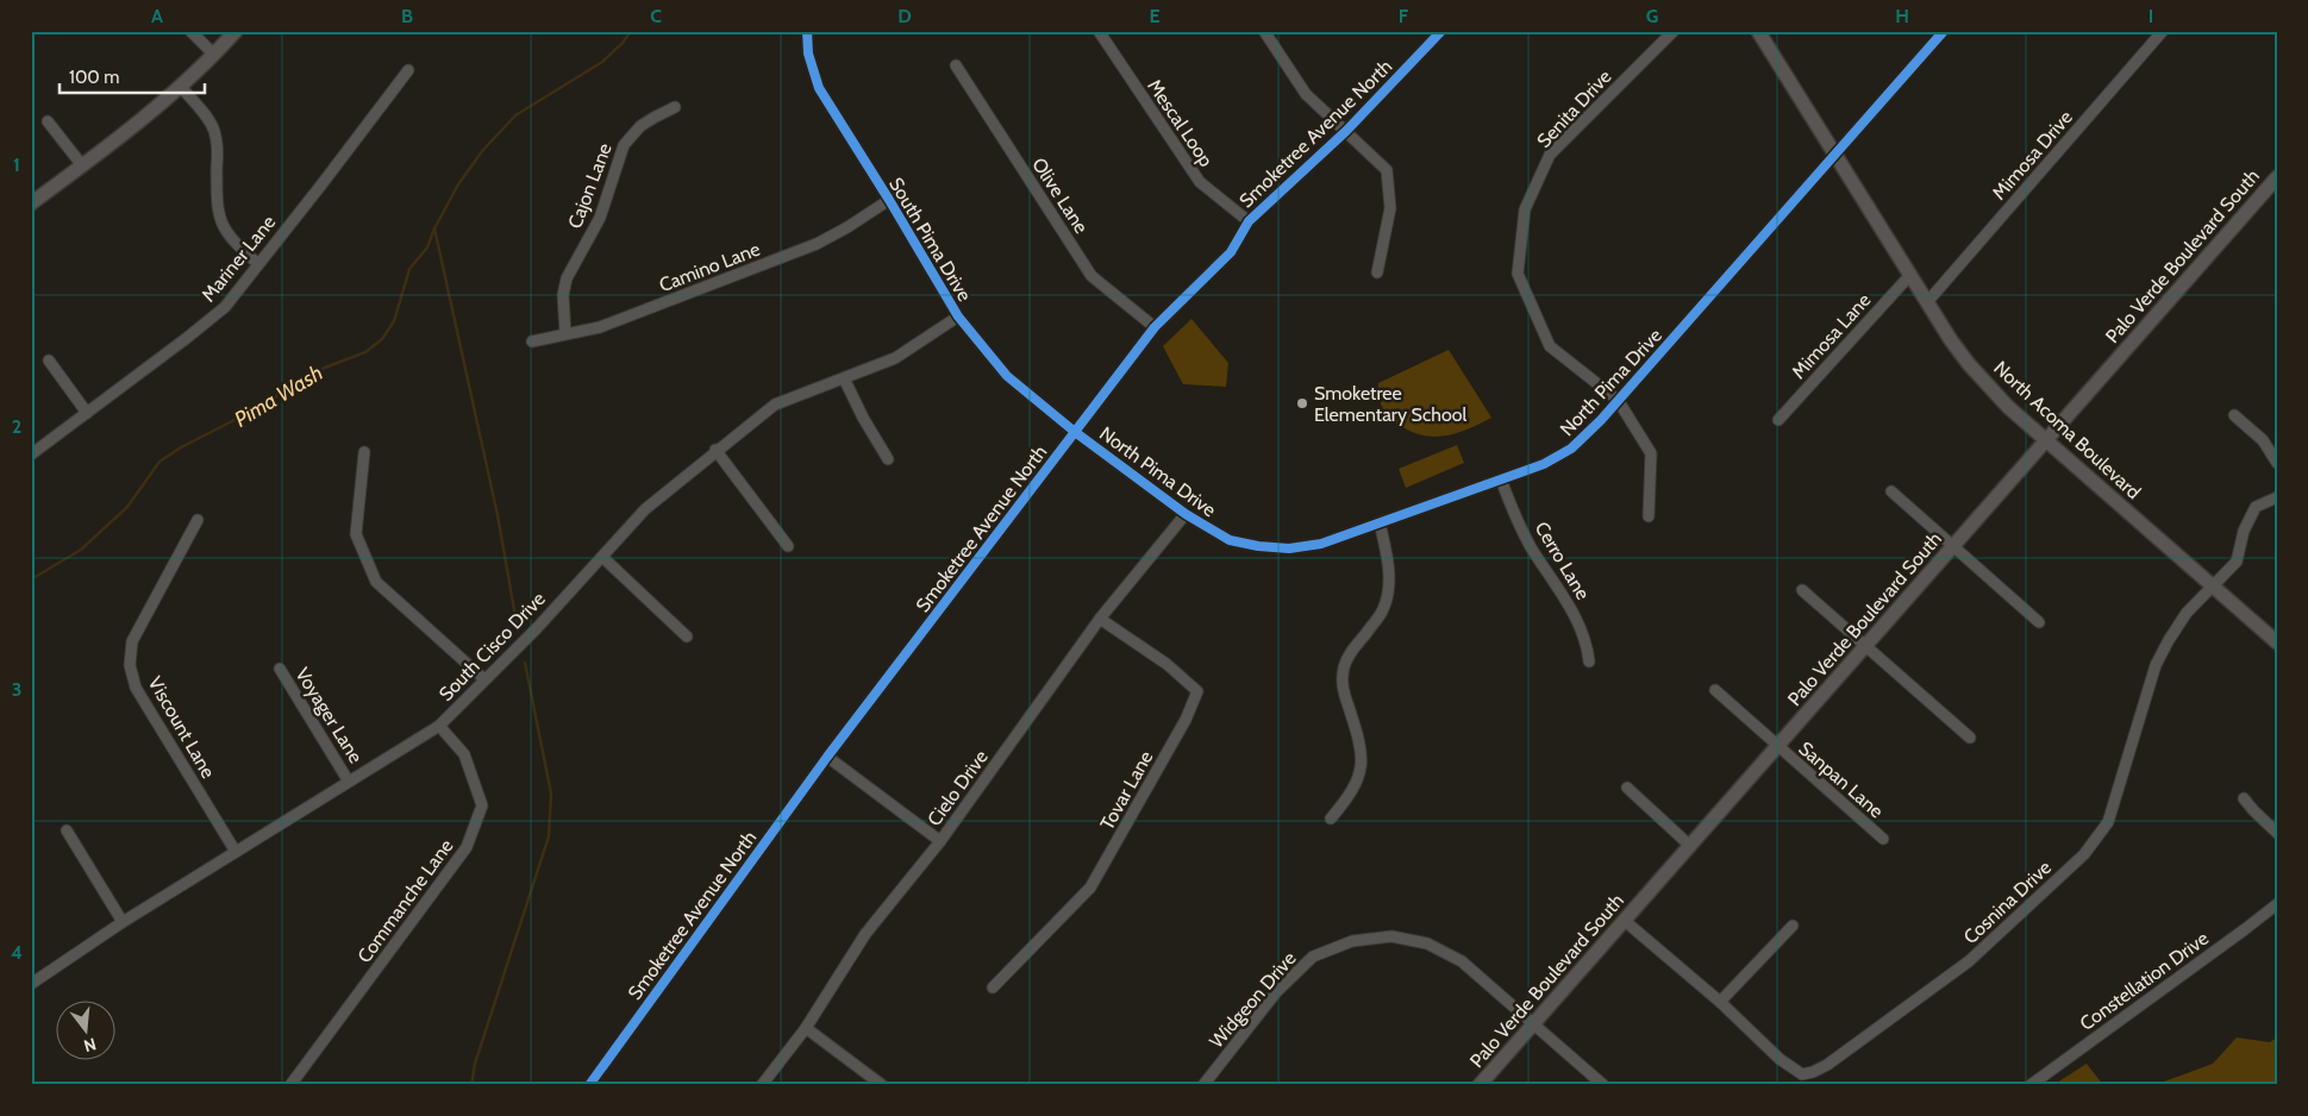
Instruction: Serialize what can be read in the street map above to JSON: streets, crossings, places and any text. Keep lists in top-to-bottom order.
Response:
{
  "streets": {
    "main road": ["Palo Verde Boulevard South", "North Acoma Boulevard"],
    "street": [
      "Senita Drive",
      "Mescal Loop",
      "Smoketree Avenue North",
      "Mimosa Drive",
      "Cajon Lane",
      "Olive Lane",
      "South Pima Drive",
      "Mariner Lane",
      "Camino Lane",
      "Mimosa Lane",
      "North Pima Drive",
      "Cerro Lane",
      "South Cisco Drive",
      "Voyager Lane",
      "Viscount Lane",
      "Sanpan Lane",
      "Cielo Drive",
      "Tovar Lane",
      "Commanche Lane",
      "Cosnina Drive",
      "Constellation Drive",
      "Widgeon Drive"
    ]
  },
  "crossings": [
    ["Senita Drive", "North Pima Drive"],
    ["Mescal Loop", "Smoketree Avenue North"],
    ["Smoketree Avenue North", "Olive Lane"],
    ["Smoketree Avenue North", "South Pima Drive"],
    ["Smoketree Avenue North", "North Pima Drive"],
    ["Mimosa Drive", "North Acoma Boulevard"],
    ["Cajon Lane", "Camino Lane"],
    ["South Pima Drive", "Camino Lane"],
    ["South Pima Drive", "North Pima Drive"],
    ["South Pima Drive", "South Cisco Drive"],
    ["Palo Verde Boulevard South", "North Acoma Boulevard"],
    ["Palo Verde Boulevard South", "Sanpan Lane"],
    ["Palo Verde Boulevard South", "Cosnina Drive"],
    ["Palo Verde Boulevard South", "Widgeon Drive"],
    ["Mimosa Lane", "North Acoma Boulevard"],
    ["North Pima Drive", "North Acoma Boulevard"],
    ["North Pima Drive", "Cerro Lane"],
    ["North Pima Drive", "Cielo Drive"],
    ["North Acoma Boulevard", "Cosnina Drive"],
    ["South Cisco Drive", "Voyager Lane"],
    ["South Cisco Drive", "Viscount Lane"],
    ["South Cisco Drive", "Commanche Lane"],
    ["Cielo Drive", "Tovar Lane"]
  ],
  "water": ["Pima Wash"],
  "places": ["Smoketree Elementary School"],
  "scale_bar": "100 m",
  "north": "bottom",
  "grid": {
    "columns": [
      "A",
      "B",
      "C",
      "D",
      "E",
      "F",
      "G",
      "H",
      "I"
    ],
    "rows": [
      "1",
      "2",
      "3",
      "4"
    ]
  }
}
